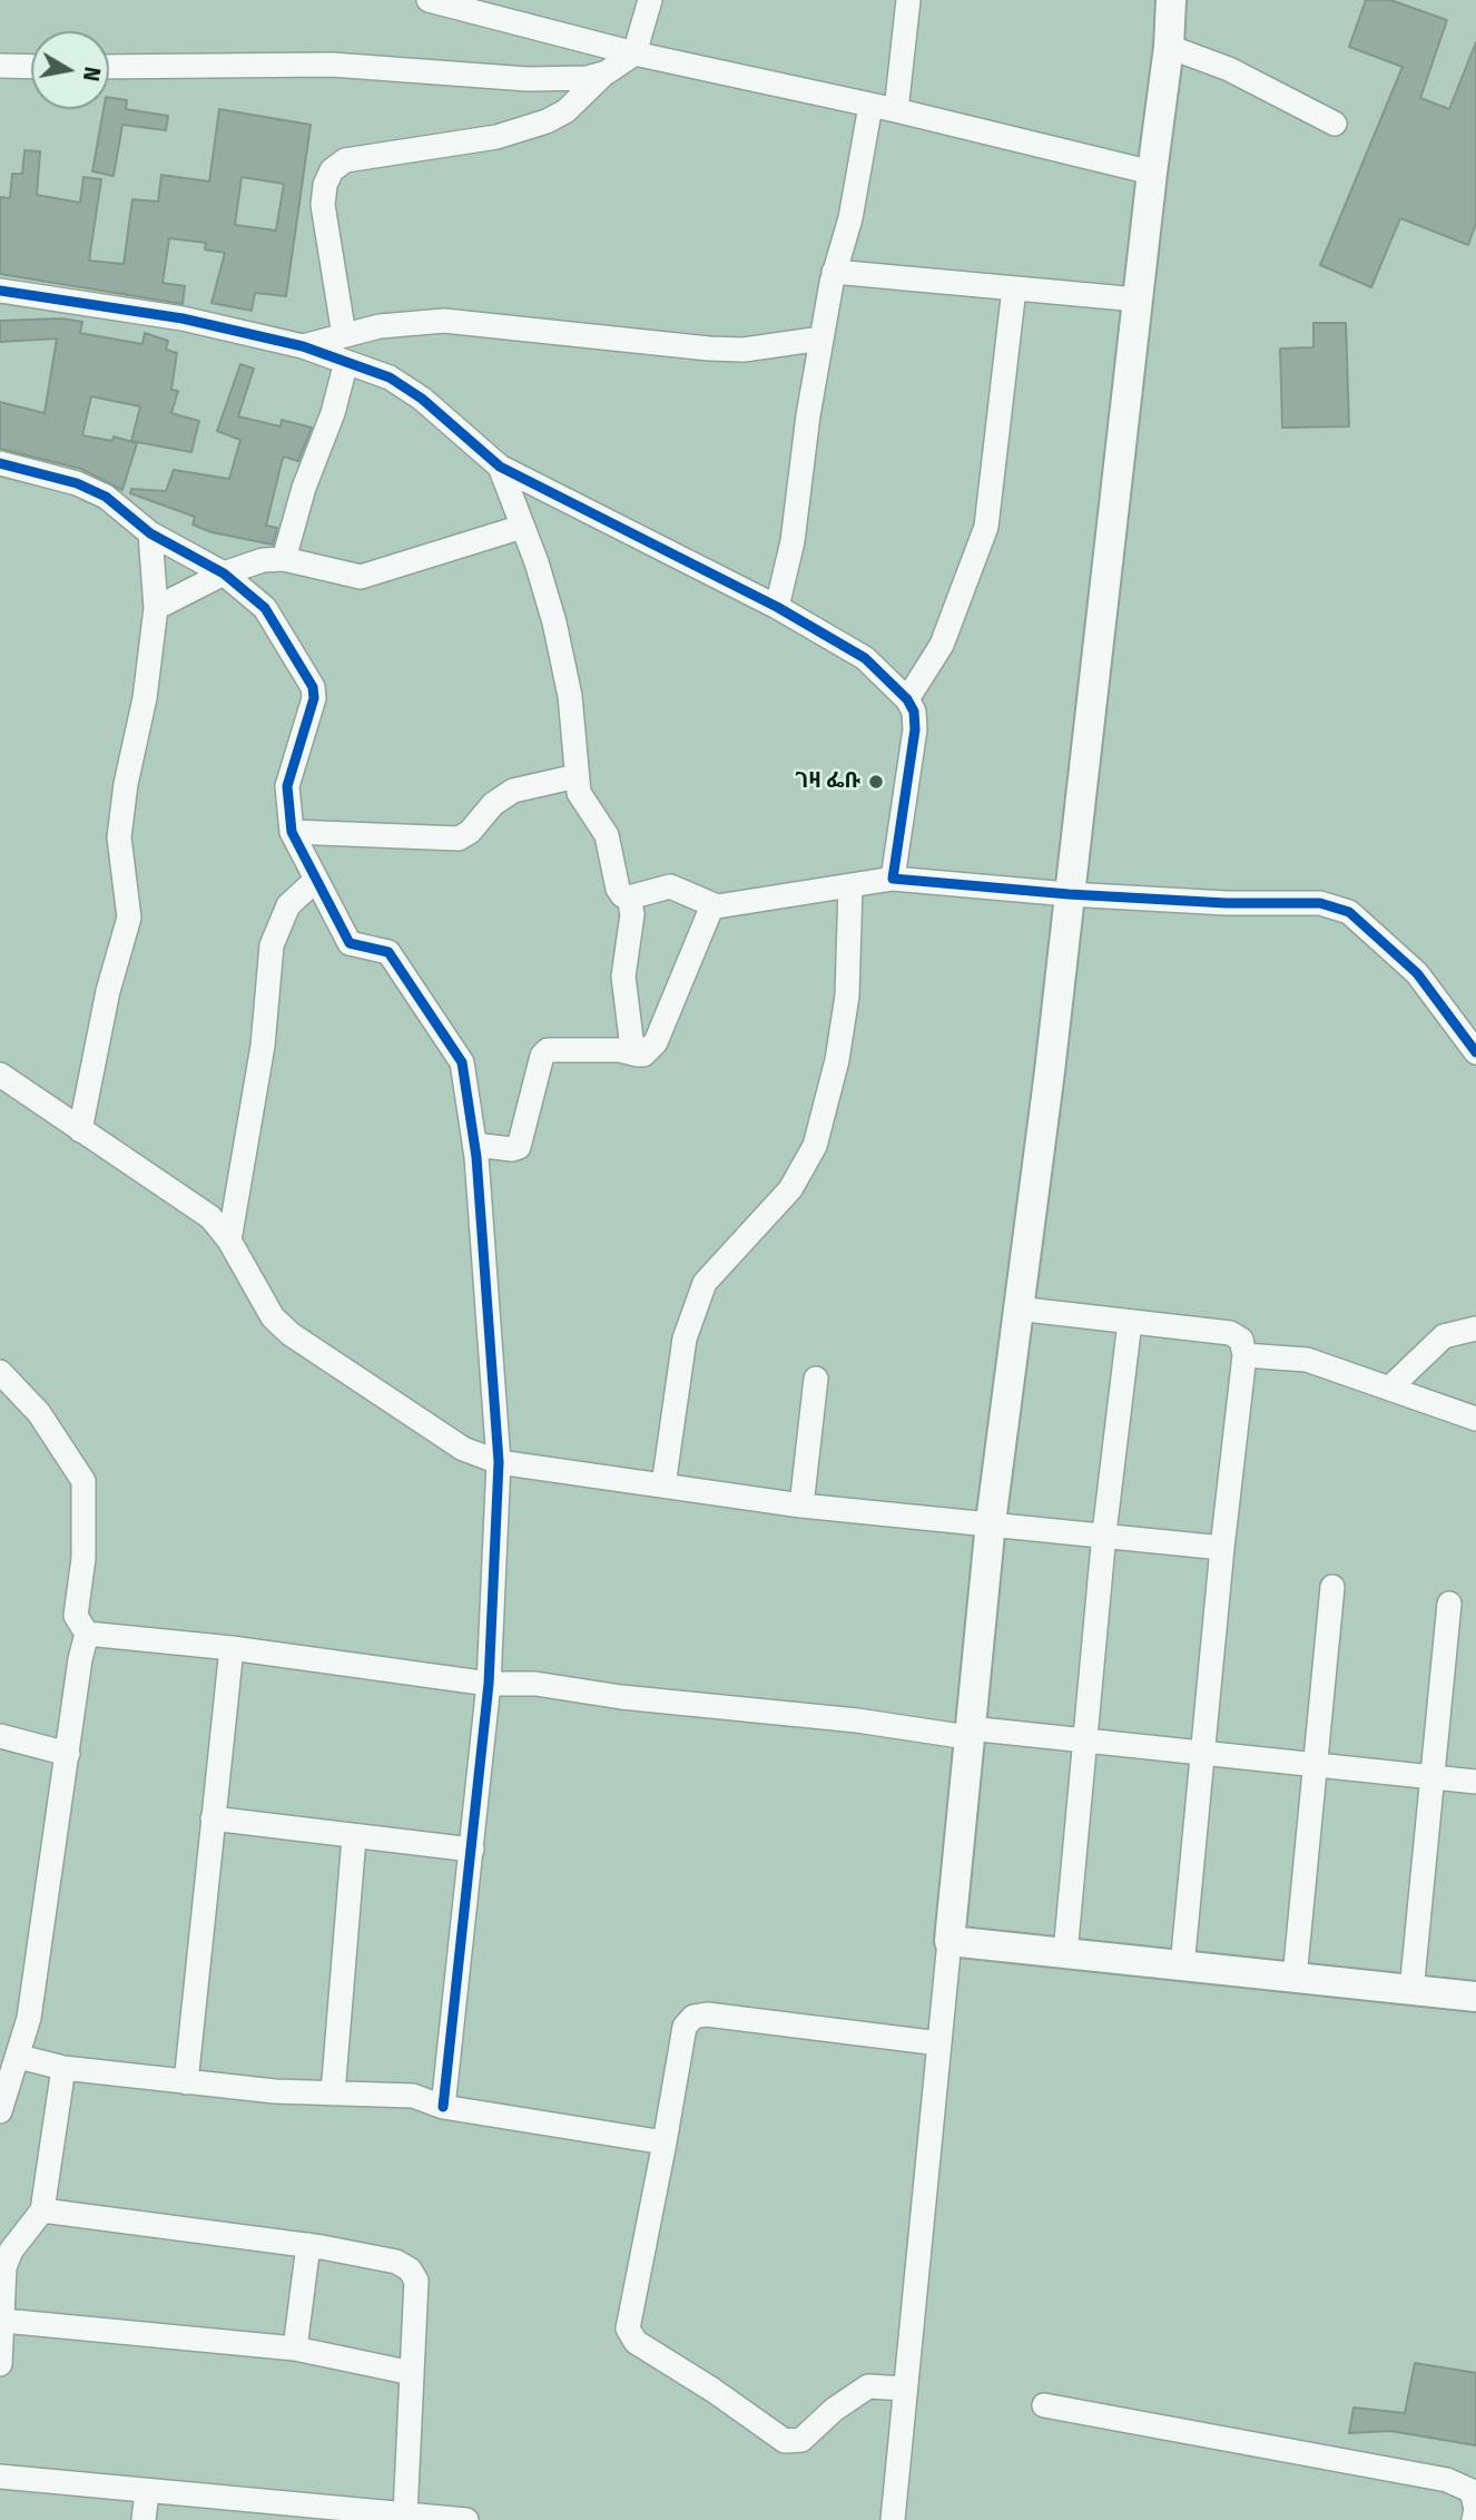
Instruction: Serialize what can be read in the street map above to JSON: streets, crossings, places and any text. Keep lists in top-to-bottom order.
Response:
{
  "places": ["ገዛ ፌቡ"],
  "north": "right"
}
